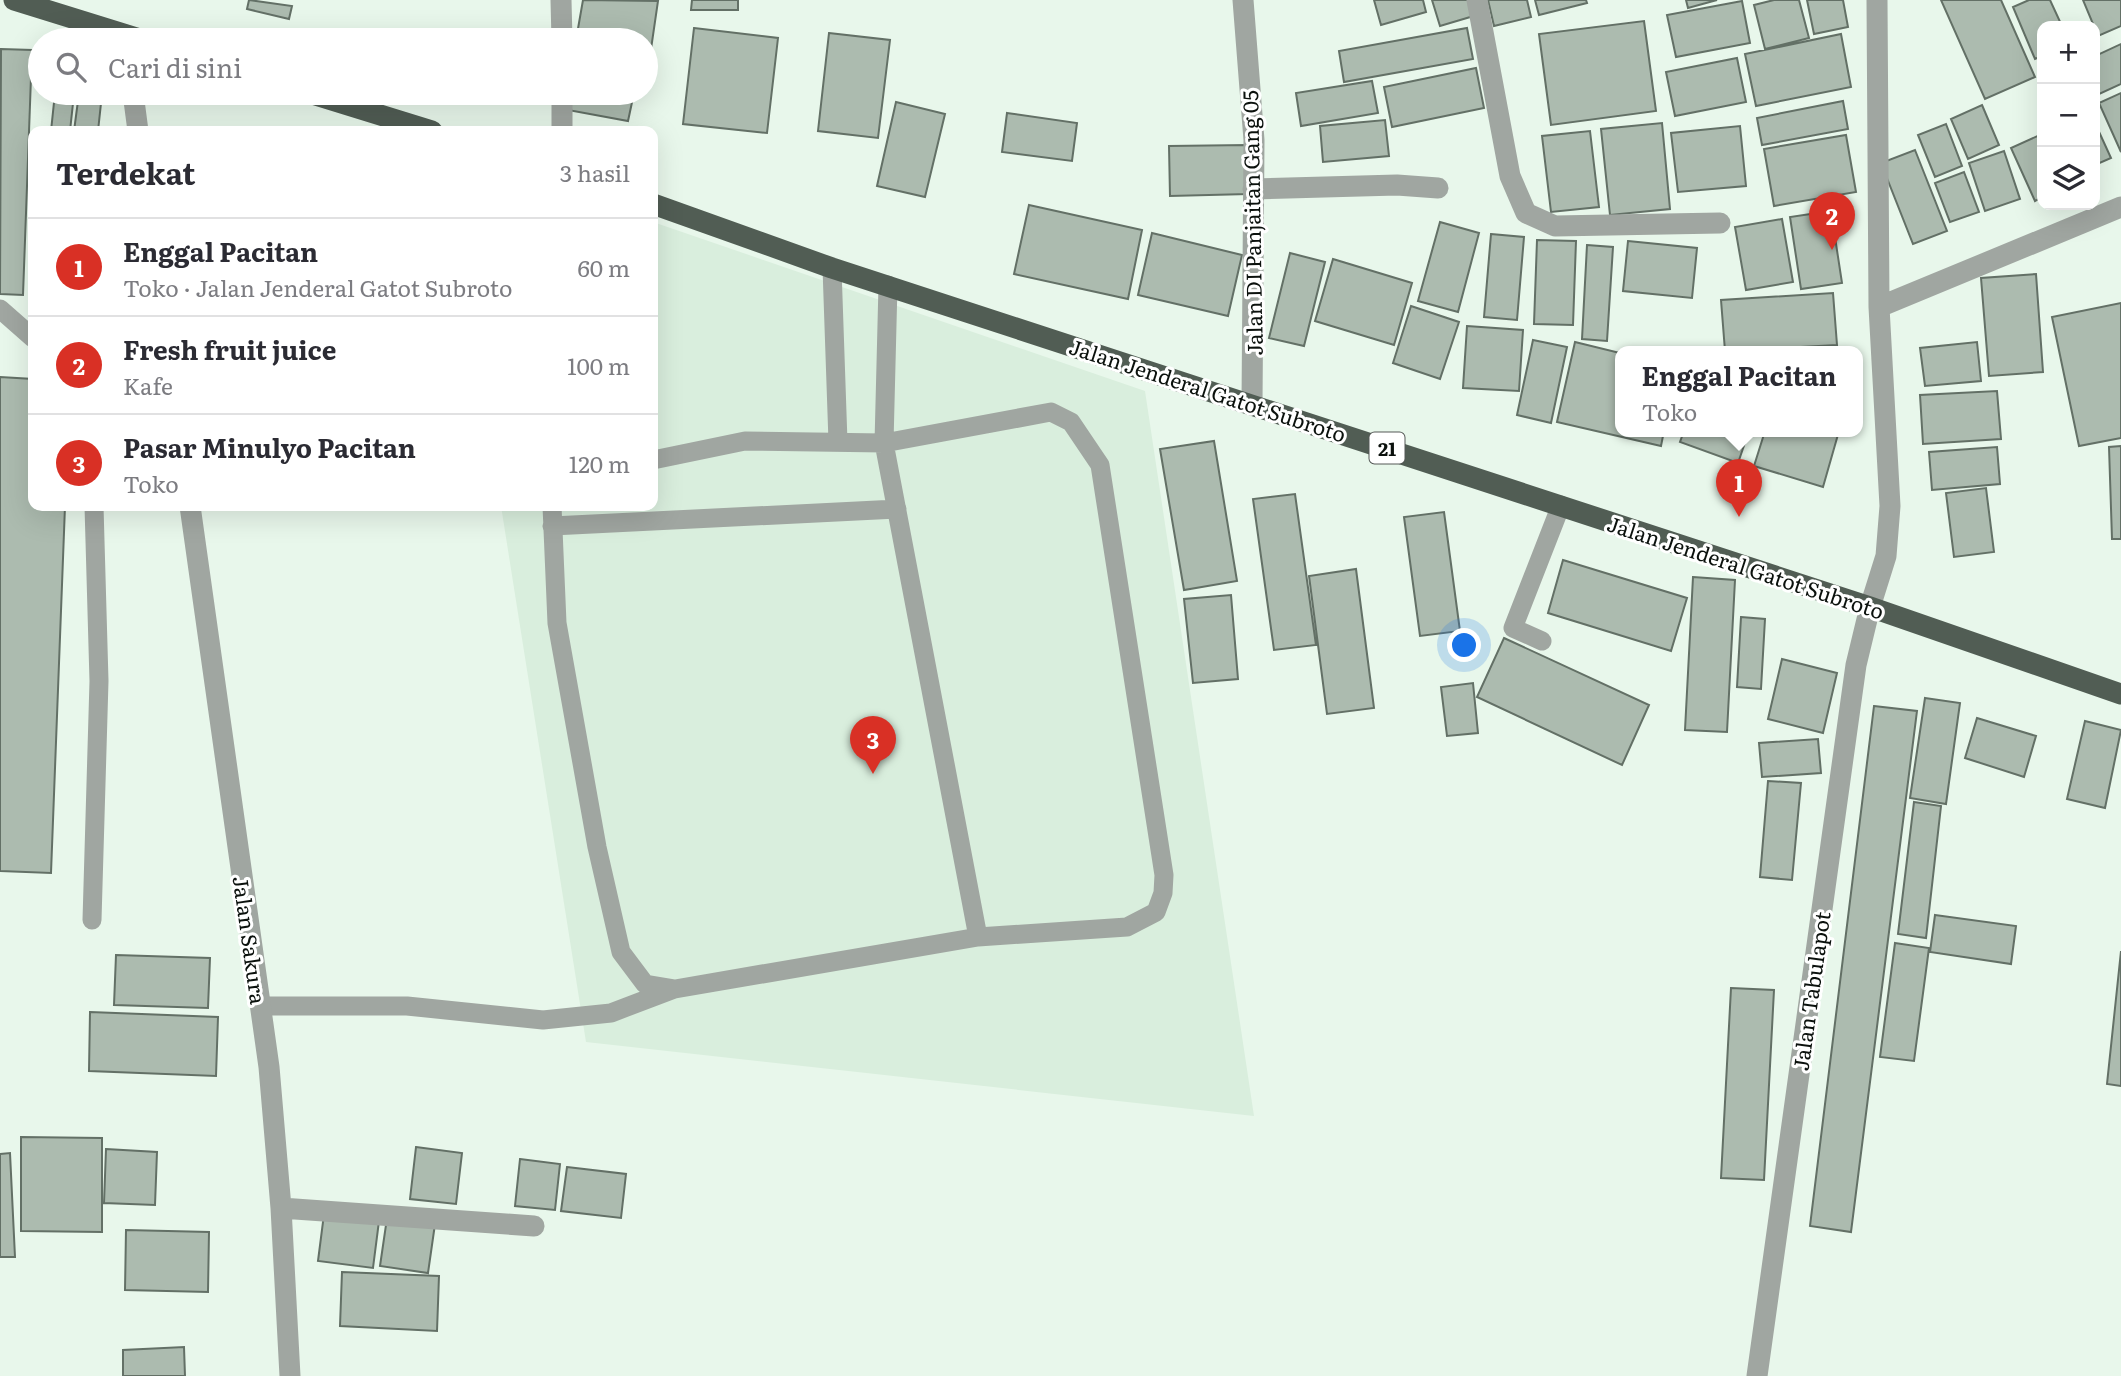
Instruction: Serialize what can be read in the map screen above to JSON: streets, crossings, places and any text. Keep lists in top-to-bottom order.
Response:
{
  "streets": {
    "highway": ["Jalan Jenderal Gatot Subroto", "21"],
    "street": ["Jalan DI Panjaitan Gang 05", "Jalan Sakura", "Jalan Tabulapot"]
  },
  "crossings": [
    ["Jalan DI Panjaitan Gang 05", "Jalan Jenderal Gatot Subroto"],
    ["Jalan Jenderal Gatot Subroto", "Jalan Tabulapot"]
  ],
  "page": {
    "map_buttons": ["+", "−"],
    "search": "Cari di sini",
    "heading": ["Terdekat", "3 hasil"],
    "pins": ["2", "1", "3"],
    "list": [
      {
        "mark": "1",
        "name": "Enggal Pacitan",
        "note": "Toko · Jalan Jenderal Gatot Subroto",
        "value": "60 m"
      },
      {
        "mark": "2",
        "name": "Fresh fruit juice",
        "note": "Kafe",
        "value": "100 m"
      },
      {
        "mark": "3",
        "name": "Pasar Minulyo Pacitan",
        "note": "Toko",
        "value": "120 m"
      }
    ],
    "popup": ["Enggal Pacitan", "Toko"]
  }
}
